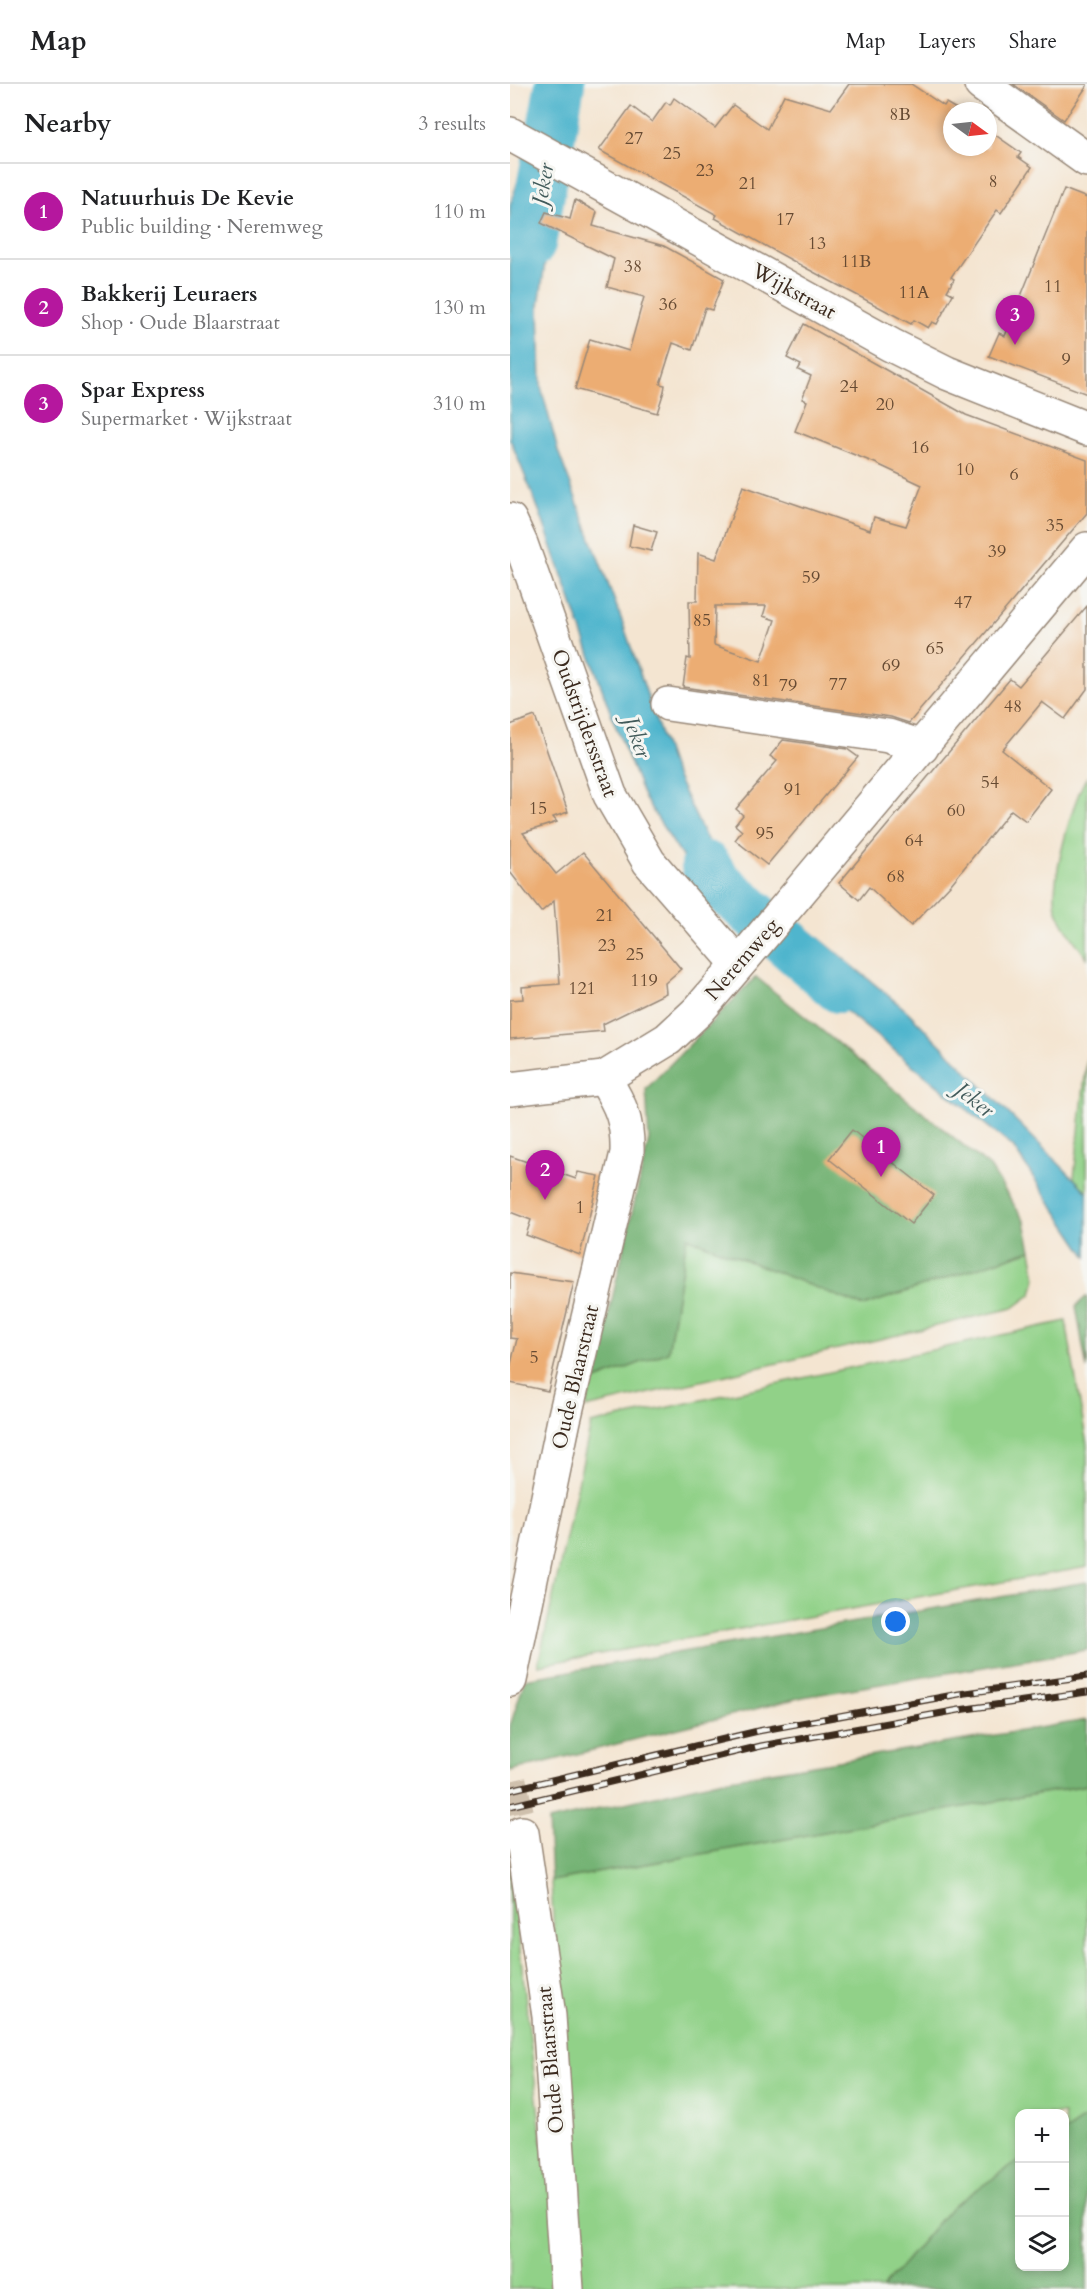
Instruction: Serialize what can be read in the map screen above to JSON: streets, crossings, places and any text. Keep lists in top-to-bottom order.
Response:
{
  "streets": {
    "street": [
      "Wijkstraat",
      "Oudstrijdersstraat",
      "Neremweg",
      "Oude Blaarstraat"
    ]
  },
  "crossings": [
    ["Oudstrijdersstraat", "Neremweg"],
    ["Neremweg", "Oude Blaarstraat"]
  ],
  "water": ["Jeker"],
  "house_numbers": [
    "8B",
    "27",
    "25",
    "23",
    "8",
    "21",
    "17",
    "13",
    "11B",
    "38",
    "11",
    "11A",
    "36",
    "9",
    "24",
    "20",
    "16",
    "10",
    "6",
    "35",
    "39",
    "59",
    "47",
    "85",
    "65",
    "69",
    "81",
    "77",
    "79",
    "48",
    "54",
    "91",
    "15",
    "60",
    "95",
    "64",
    "68",
    "21",
    "23",
    "25",
    "119",
    "121",
    "1",
    "5"
  ],
  "north": "right",
  "page": {
    "header": "Map",
    "nav": ["Map", "Layers", "Share"],
    "heading": ["Nearby", "3 results"],
    "list": [
      {
        "mark": "1",
        "name": "Natuurhuis De Kevie",
        "note": "Public building · Neremweg",
        "value": "110 m"
      },
      {
        "mark": "2",
        "name": "Bakkerij Leuraers",
        "note": "Shop · Oude Blaarstraat",
        "value": "130 m"
      },
      {
        "mark": "3",
        "name": "Spar Express",
        "note": "Supermarket · Wijkstraat",
        "value": "310 m"
      }
    ],
    "pins": ["3", "1", "2"],
    "map_buttons": ["+", "−"]
  }
}
